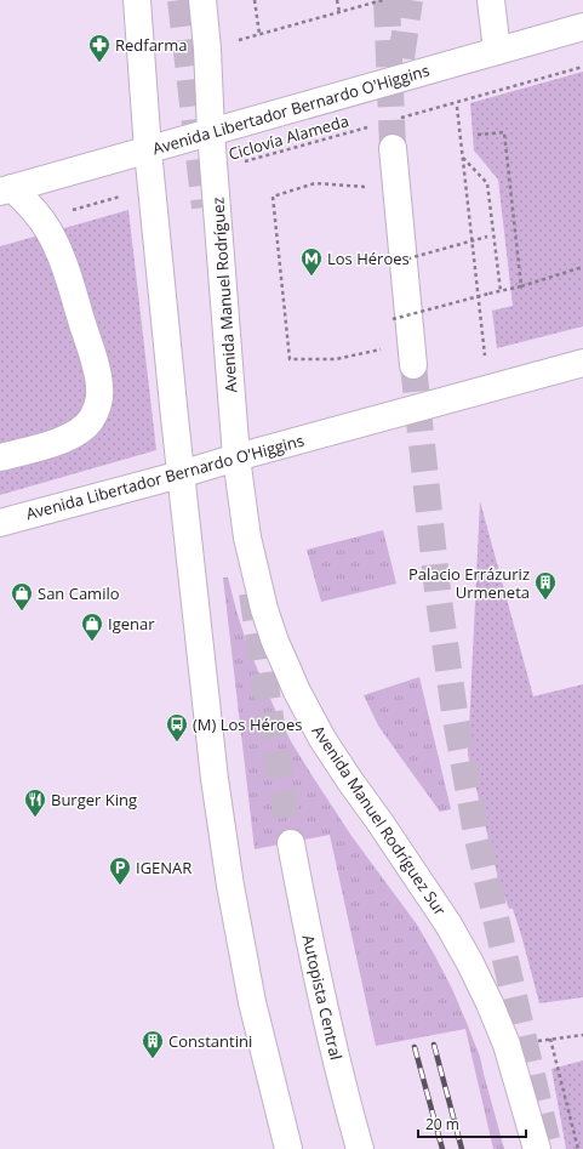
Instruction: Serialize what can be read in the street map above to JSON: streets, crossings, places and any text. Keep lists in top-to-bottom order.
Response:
{
  "streets": {
    "main road": [
      "Avenida Libertador Bernardo O'Higgins",
      "Avenida Manuel Rodríguez",
      "Avenida Manuel Rodríguez Sur",
      "Autopista Central"
    ],
    "path": ["Ciclovía Alameda"]
  },
  "crossings": [
    ["Avenida Libertador Bernardo O'Higgins", "Avenida Manuel Rodríguez"],
    ["Avenida Libertador Bernardo O'Higgins", "Avenida Manuel Rodríguez Sur"],
    ["Ciclovía Alameda", "Avenida Manuel Rodríguez"],
    ["Avenida Manuel Rodríguez", "Avenida Manuel Rodríguez Sur"]
  ],
  "places": {
    "pharmacy": ["Redfarma"],
    "metro station": ["Los Héroes"],
    "building": ["Palacio Errázuriz Urmeneta", "Constantini"],
    "shop": ["San Camilo", "Igenar"],
    "bus stop": ["(M) Los Héroes"],
    "restaurant": ["Burger King"],
    "parking": ["IGENAR"]
  },
  "scale_bar": "20 m"
}
